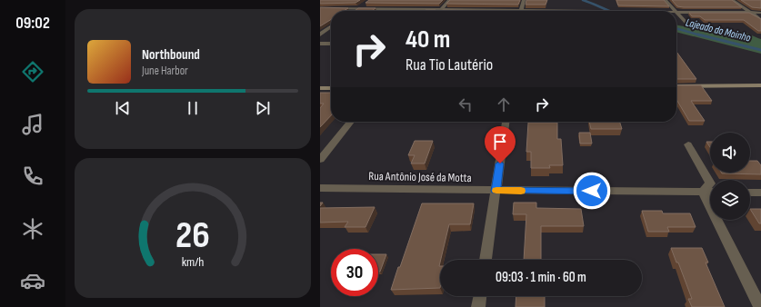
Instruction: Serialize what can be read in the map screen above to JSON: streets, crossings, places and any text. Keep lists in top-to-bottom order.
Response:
{
  "streets": {
    "street": ["Rua Antônio José da Motta"]
  },
  "water": ["Lajeado do Moinho"],
  "page": {
    "tabs": "09:02",
    "turn": ["40 m", "Rua Tio Lautério"],
    "song": ["Northbound", "June Harbor"],
    "limit": "30",
    "trip": "09:03 · 1 min · 60 m",
    "gauge": ["26", "km/h"]
  }
}
